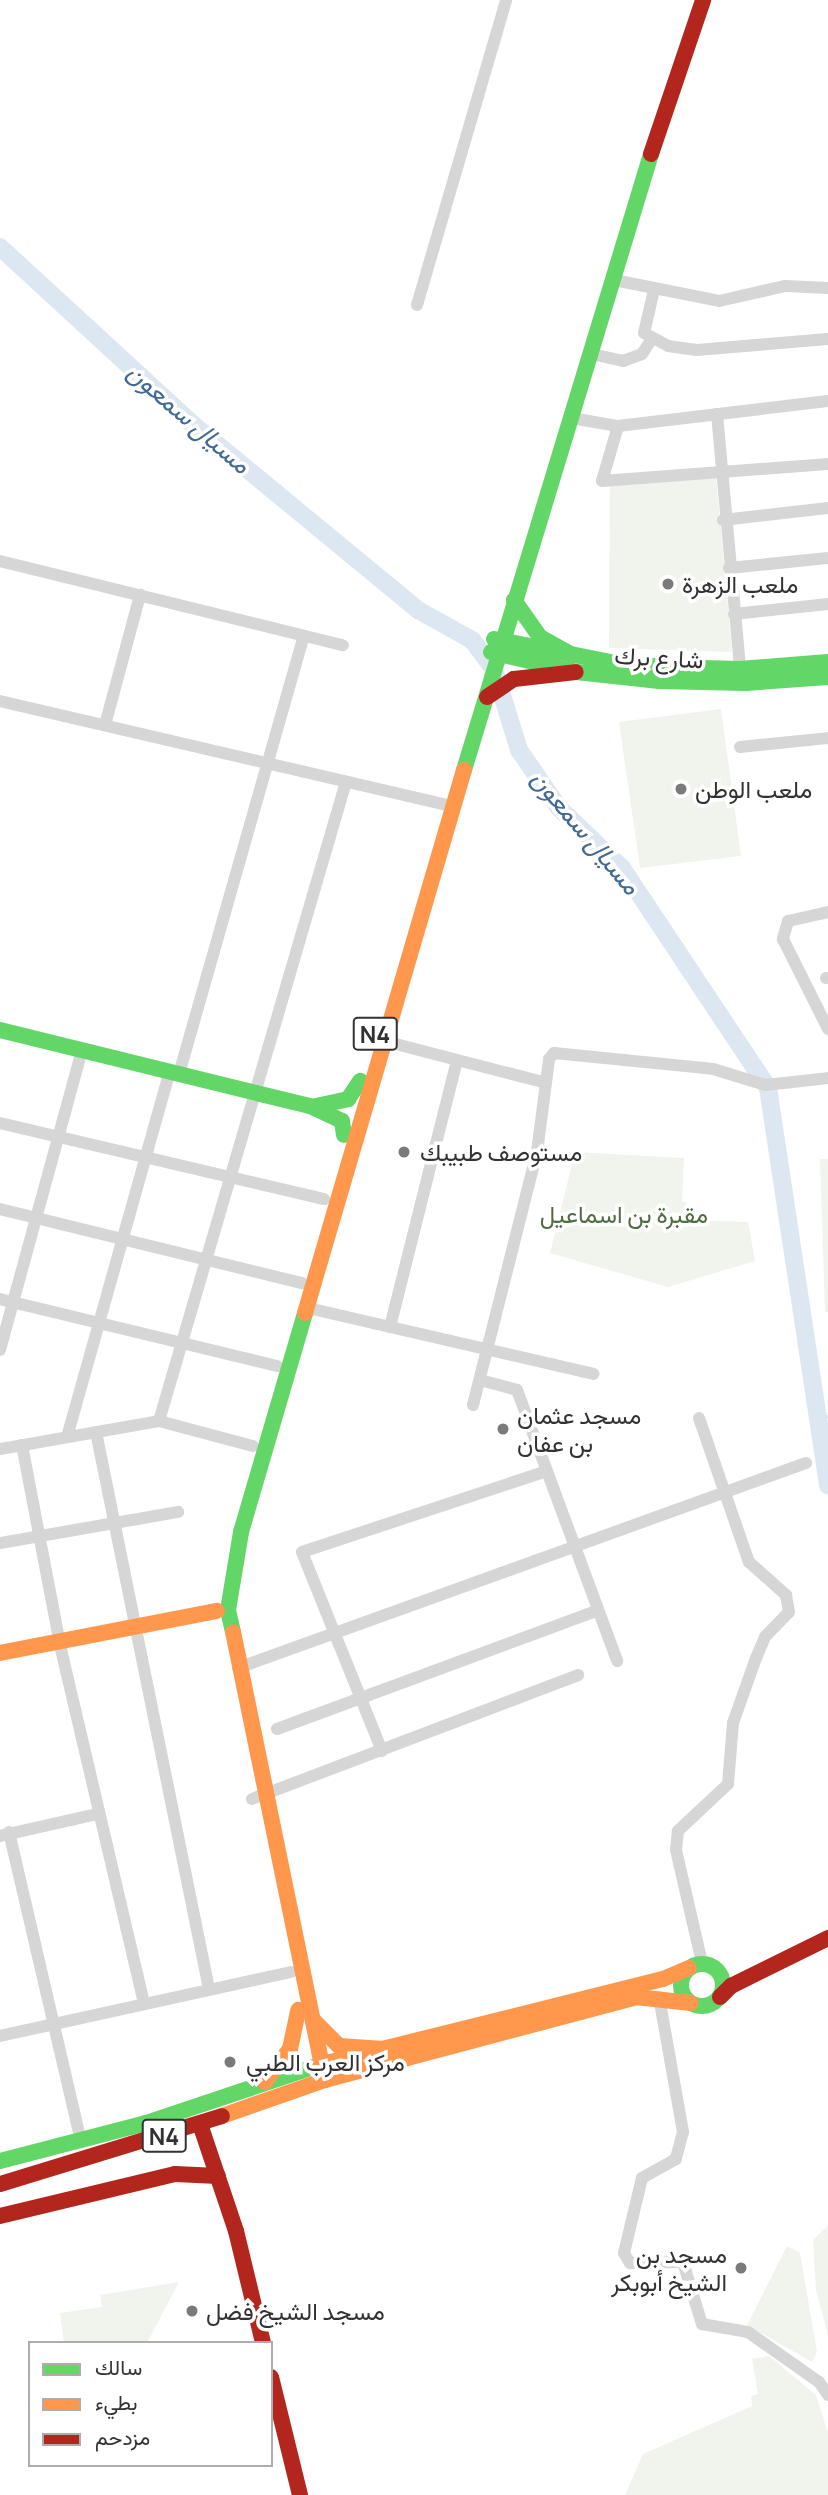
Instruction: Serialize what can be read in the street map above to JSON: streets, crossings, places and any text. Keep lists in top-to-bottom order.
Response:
{
  "streets": {
    "main road": ["شارع برك", "N4"]
  },
  "crossings": [
    ["شارع برك", "N4"]
  ],
  "water": ["مسيال سمعون"],
  "parks": ["مقبرة بن اسماعيل"],
  "places": [
    "ملعب الزهرة",
    "ملعب الوطن",
    "مستوصف طبيبك",
    "مسجد عثمان بن عفان",
    "مركز العرب الطبي",
    "مسجد بن الشيخ أبوبكر",
    "مسجد الشيخ فضل"
  ],
  "legend": ["سالك", "بطيء", "مزدحم"]
}
